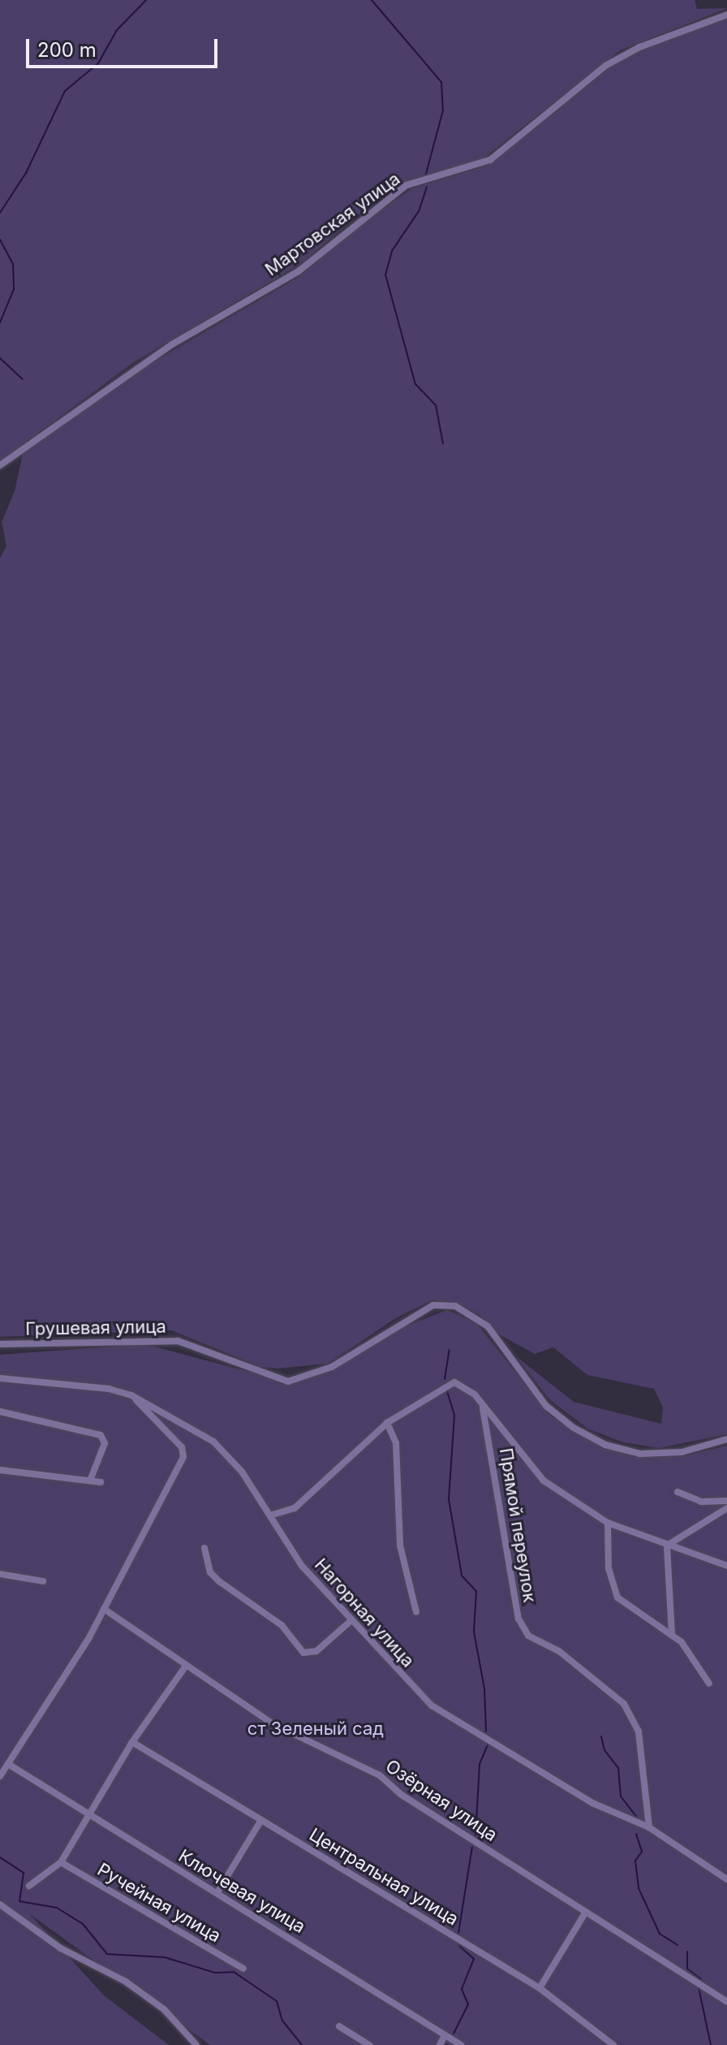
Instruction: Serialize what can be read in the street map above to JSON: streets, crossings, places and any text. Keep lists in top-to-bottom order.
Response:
{
  "streets": {
    "street": [
      "Мартовская улица",
      "Грушевая улица",
      "Прямой переулок",
      "Нагорная улица",
      "Озёрная улица",
      "Центральная улица",
      "Ключевая улица",
      "Ручейная улица"
    ]
  },
  "crossings": [
    ["Прямой переулок", "Нагорная улица"]
  ],
  "parks": ["ст Зеленый сад"],
  "scale_bar": "200 m"
}
